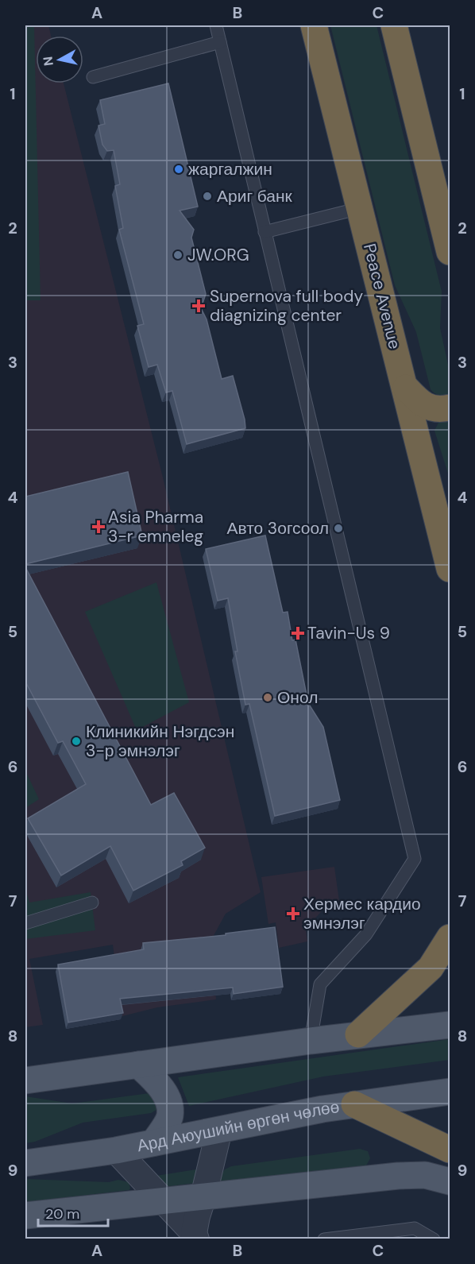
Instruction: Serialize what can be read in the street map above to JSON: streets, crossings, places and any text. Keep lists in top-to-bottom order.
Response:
{
  "streets": {
    "highway": ["Peace Avenue"],
    "main road": ["Ард Аюушийн өргөн чөлөө"]
  },
  "places": {
    "other": [
      "жаргалжин",
      "Ариг банк",
      "JW.ORG",
      "Авто 3огсоол",
      "Онол",
      "Клиникийн Нэгдсэн 3-р эмнэлэг"
    ],
    "health": [
      "Supernova full body diagnizing center",
      "Asia Pharma 3-r emneleg",
      "Tavin-Us 9",
      "Хермес кардио эмнэлэг"
    ]
  },
  "scale_bar": "20 m",
  "north": "left",
  "grid": {
    "columns": ["A", "B", "C"],
    "rows": [
      "1",
      "2",
      "3",
      "4",
      "5",
      "6",
      "7",
      "8",
      "9"
    ]
  }
}
